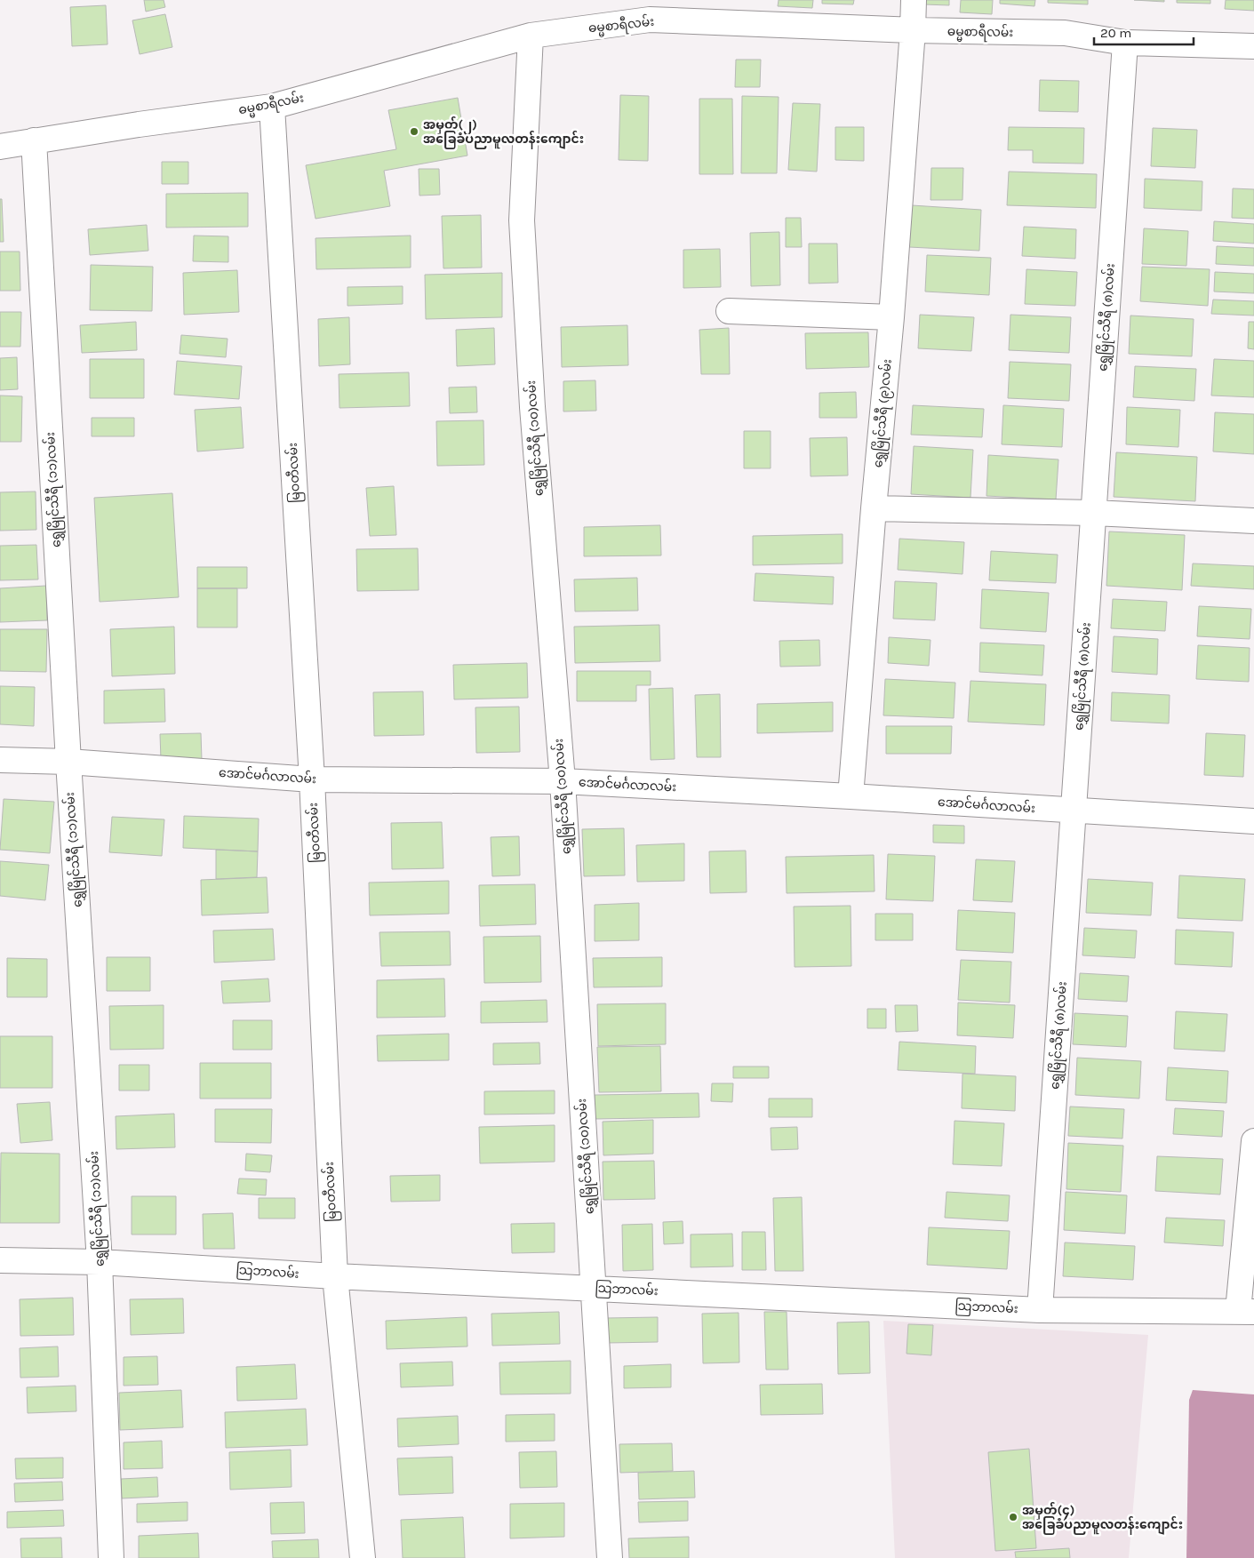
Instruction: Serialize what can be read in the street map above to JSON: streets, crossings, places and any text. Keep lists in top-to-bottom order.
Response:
{
  "streets": {
    "street": [
      "ဓမ္မစာရီလမ်း",
      "ရွှေမြိုင်သီရီ (၈)လမ်း",
      "ရွှေမြိုင်သီရီ (၉)လမ်း",
      "ရွှေမြိုင်သီရီ (၁၀)လမ်း",
      "မြဝတီလမ်း",
      "ရွှေမြိုင်သီရီ (၁၁)လမ်း",
      "အောင်မင်္ဂလာလမ်း",
      "သြဘာလမ်း"
    ]
  },
  "crossings": [
    ["ဓမ္မစာရီလမ်း", "ရွှေမြိုင်သီရီ (၈)လမ်း"],
    ["ဓမ္မစာရီလမ်း", "ရွှေမြိုင်သီရီ (၉)လမ်း"],
    ["ဓမ္မစာရီလမ်း", "ရွှေမြိုင်သီရီ (၁၀)လမ်း"],
    ["ဓမ္မစာရီလမ်း", "မြဝတီလမ်း"],
    ["ဓမ္မစာရီလမ်း", "ရွှေမြိုင်သီရီ (၁၁)လမ်း"],
    ["ရွှေမြိုင်သီရီ (၈)လမ်း", "အောင်မင်္ဂလာလမ်း"],
    ["ရွှေမြိုင်သီရီ (၈)လမ်း", "သြဘာလမ်း"],
    ["ရွှေမြိုင်သီရီ (၉)လမ်း", "အောင်မင်္ဂလာလမ်း"],
    ["ရွှေမြိုင်သီရီ (၁၀)လမ်း", "အောင်မင်္ဂလာလမ်း"],
    ["ရွှေမြိုင်သီရီ (၁၀)လမ်း", "သြဘာလမ်း"],
    ["မြဝတီလမ်း", "အောင်မင်္ဂလာလမ်း"],
    ["မြဝတီလမ်း", "သြဘာလမ်း"],
    ["ရွှေမြိုင်သီရီ (၁၁)လမ်း", "အောင်မင်္ဂလာလမ်း"],
    ["ရွှေမြိုင်သီရီ (၁၁)လမ်း", "သြဘာလမ်း"]
  ],
  "places": ["အမှတ်(၂) အခြေခံပညာမူလတန်းကျောင်း", "အမှတ်(၄) အခြေခံပညာမူလတန်းကျောင်း"],
  "scale_bar": "20 m"
}
